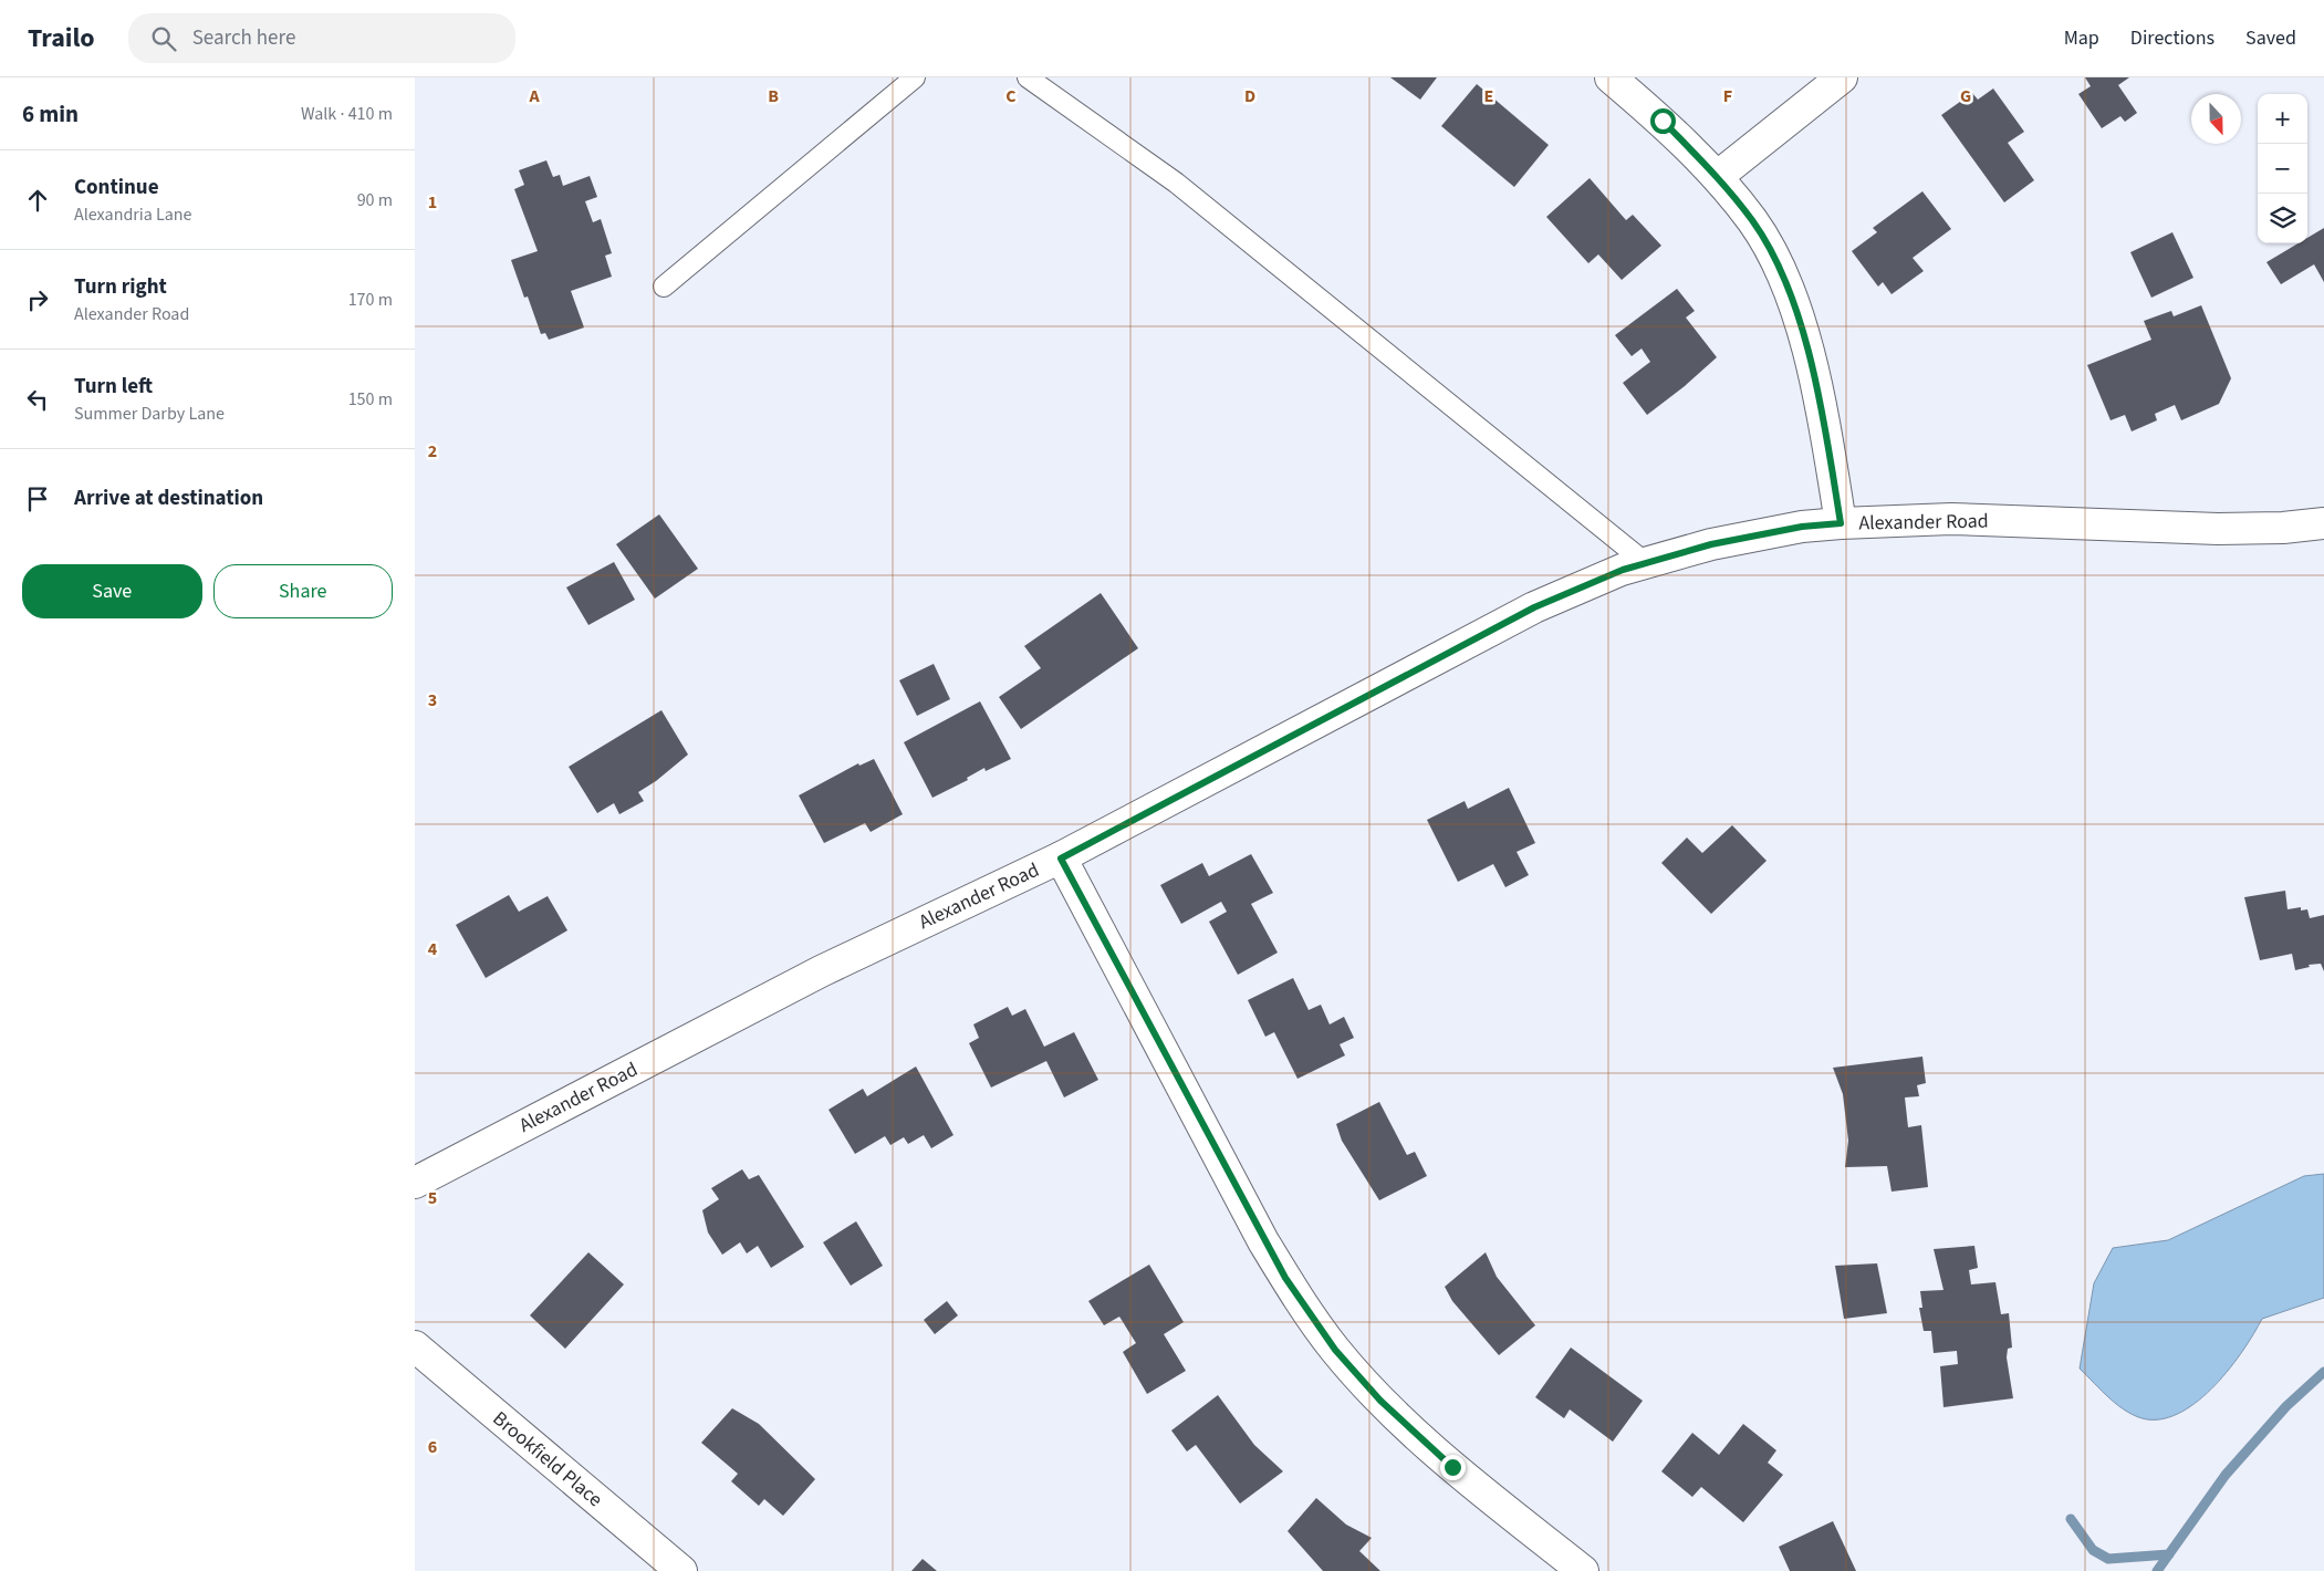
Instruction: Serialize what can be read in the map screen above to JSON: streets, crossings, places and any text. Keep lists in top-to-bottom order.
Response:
{
  "streets": {
    "street": ["Alexander Road", "Brookfield Place"]
  },
  "north": "bottom",
  "page": {
    "header": "Trailo",
    "search": "Search here",
    "nav": ["Map", "Directions", "Saved"],
    "heading": ["6 min", "Walk · 410 m"],
    "map_buttons": ["+", "−"],
    "list": [
      ["Continue", "Alexandria Lane", "90 m"],
      ["Turn right", "Alexander Road", "170 m"],
      ["Turn left", "Summer Darby Lane", "150 m"],
      "Arrive at destination"
    ],
    "buttons": ["Save", "Share"]
  },
  "grid": {
    "columns": [
      "A",
      "B",
      "C",
      "D",
      "E",
      "F",
      "G"
    ],
    "rows": [
      "1",
      "2",
      "3",
      "4",
      "5",
      "6"
    ]
  }
}
